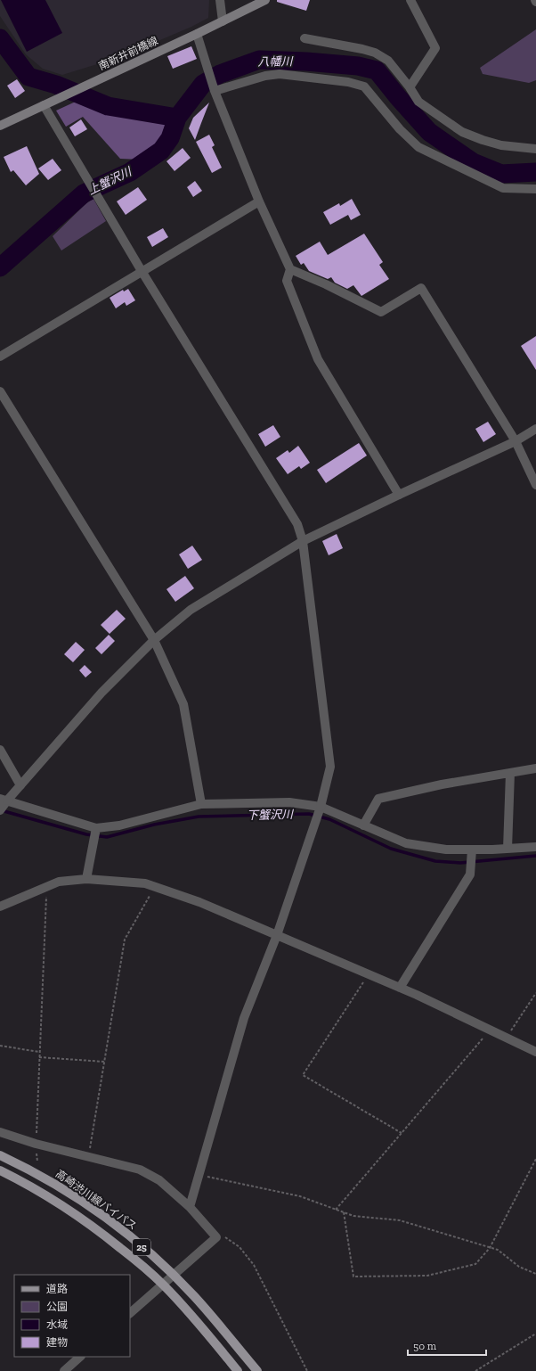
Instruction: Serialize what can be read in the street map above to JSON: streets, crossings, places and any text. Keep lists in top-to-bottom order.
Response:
{
  "streets": {
    "main road": ["南新井前橋線", "高崎渋川線バイパス", "25"]
  },
  "water": ["八幡川", "上蟹沢川", "下蟹沢川"],
  "legend": [
    "道路",
    "公園",
    "水域",
    "建物"
  ],
  "scale_bar": "50 m"
}
